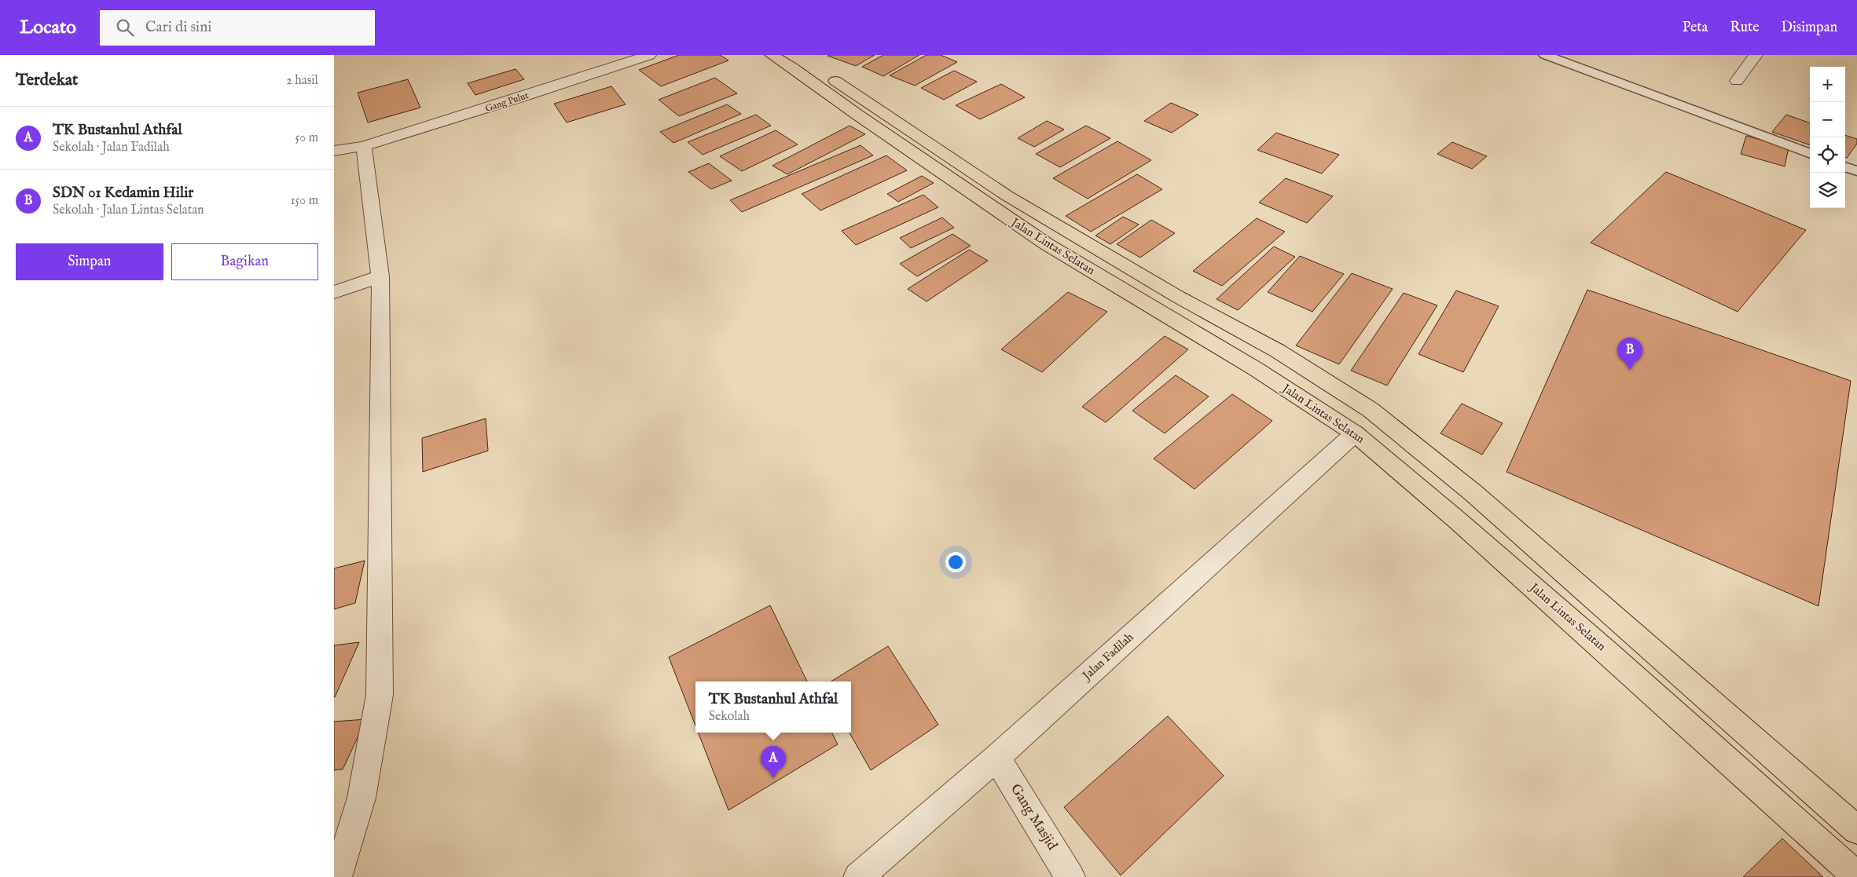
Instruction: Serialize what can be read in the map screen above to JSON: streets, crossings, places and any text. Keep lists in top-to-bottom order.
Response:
{
  "streets": {
    "highway": ["Jalan Lintas Selatan"],
    "street": ["Gang Pulut", "Jalan Fadilah", "Gang Masjid"]
  },
  "crossings": [
    ["Jalan Lintas Selatan", "Jalan Fadilah"],
    ["Jalan Fadilah", "Gang Masjid"]
  ],
  "page": {
    "header": "Locato",
    "search": "Cari di sini",
    "nav": ["Peta", "Rute", "Disimpan"],
    "heading": ["Terdekat", "2 hasil"],
    "map_buttons": ["+", "−"],
    "list": [
      {
        "mark": "A",
        "name": "TK Bustanhul Athfal",
        "note": "Sekolah · Jalan Fadilah",
        "value": "50 m"
      },
      {
        "mark": "B",
        "name": "SDN 01 Kedamin Hilir",
        "note": "Sekolah · Jalan Lintas Selatan",
        "value": "150 m"
      }
    ],
    "buttons": ["Simpan", "Bagikan"],
    "pins": ["B", "A"],
    "popup": ["TK Bustanhul Athfal", "Sekolah"]
  }
}
